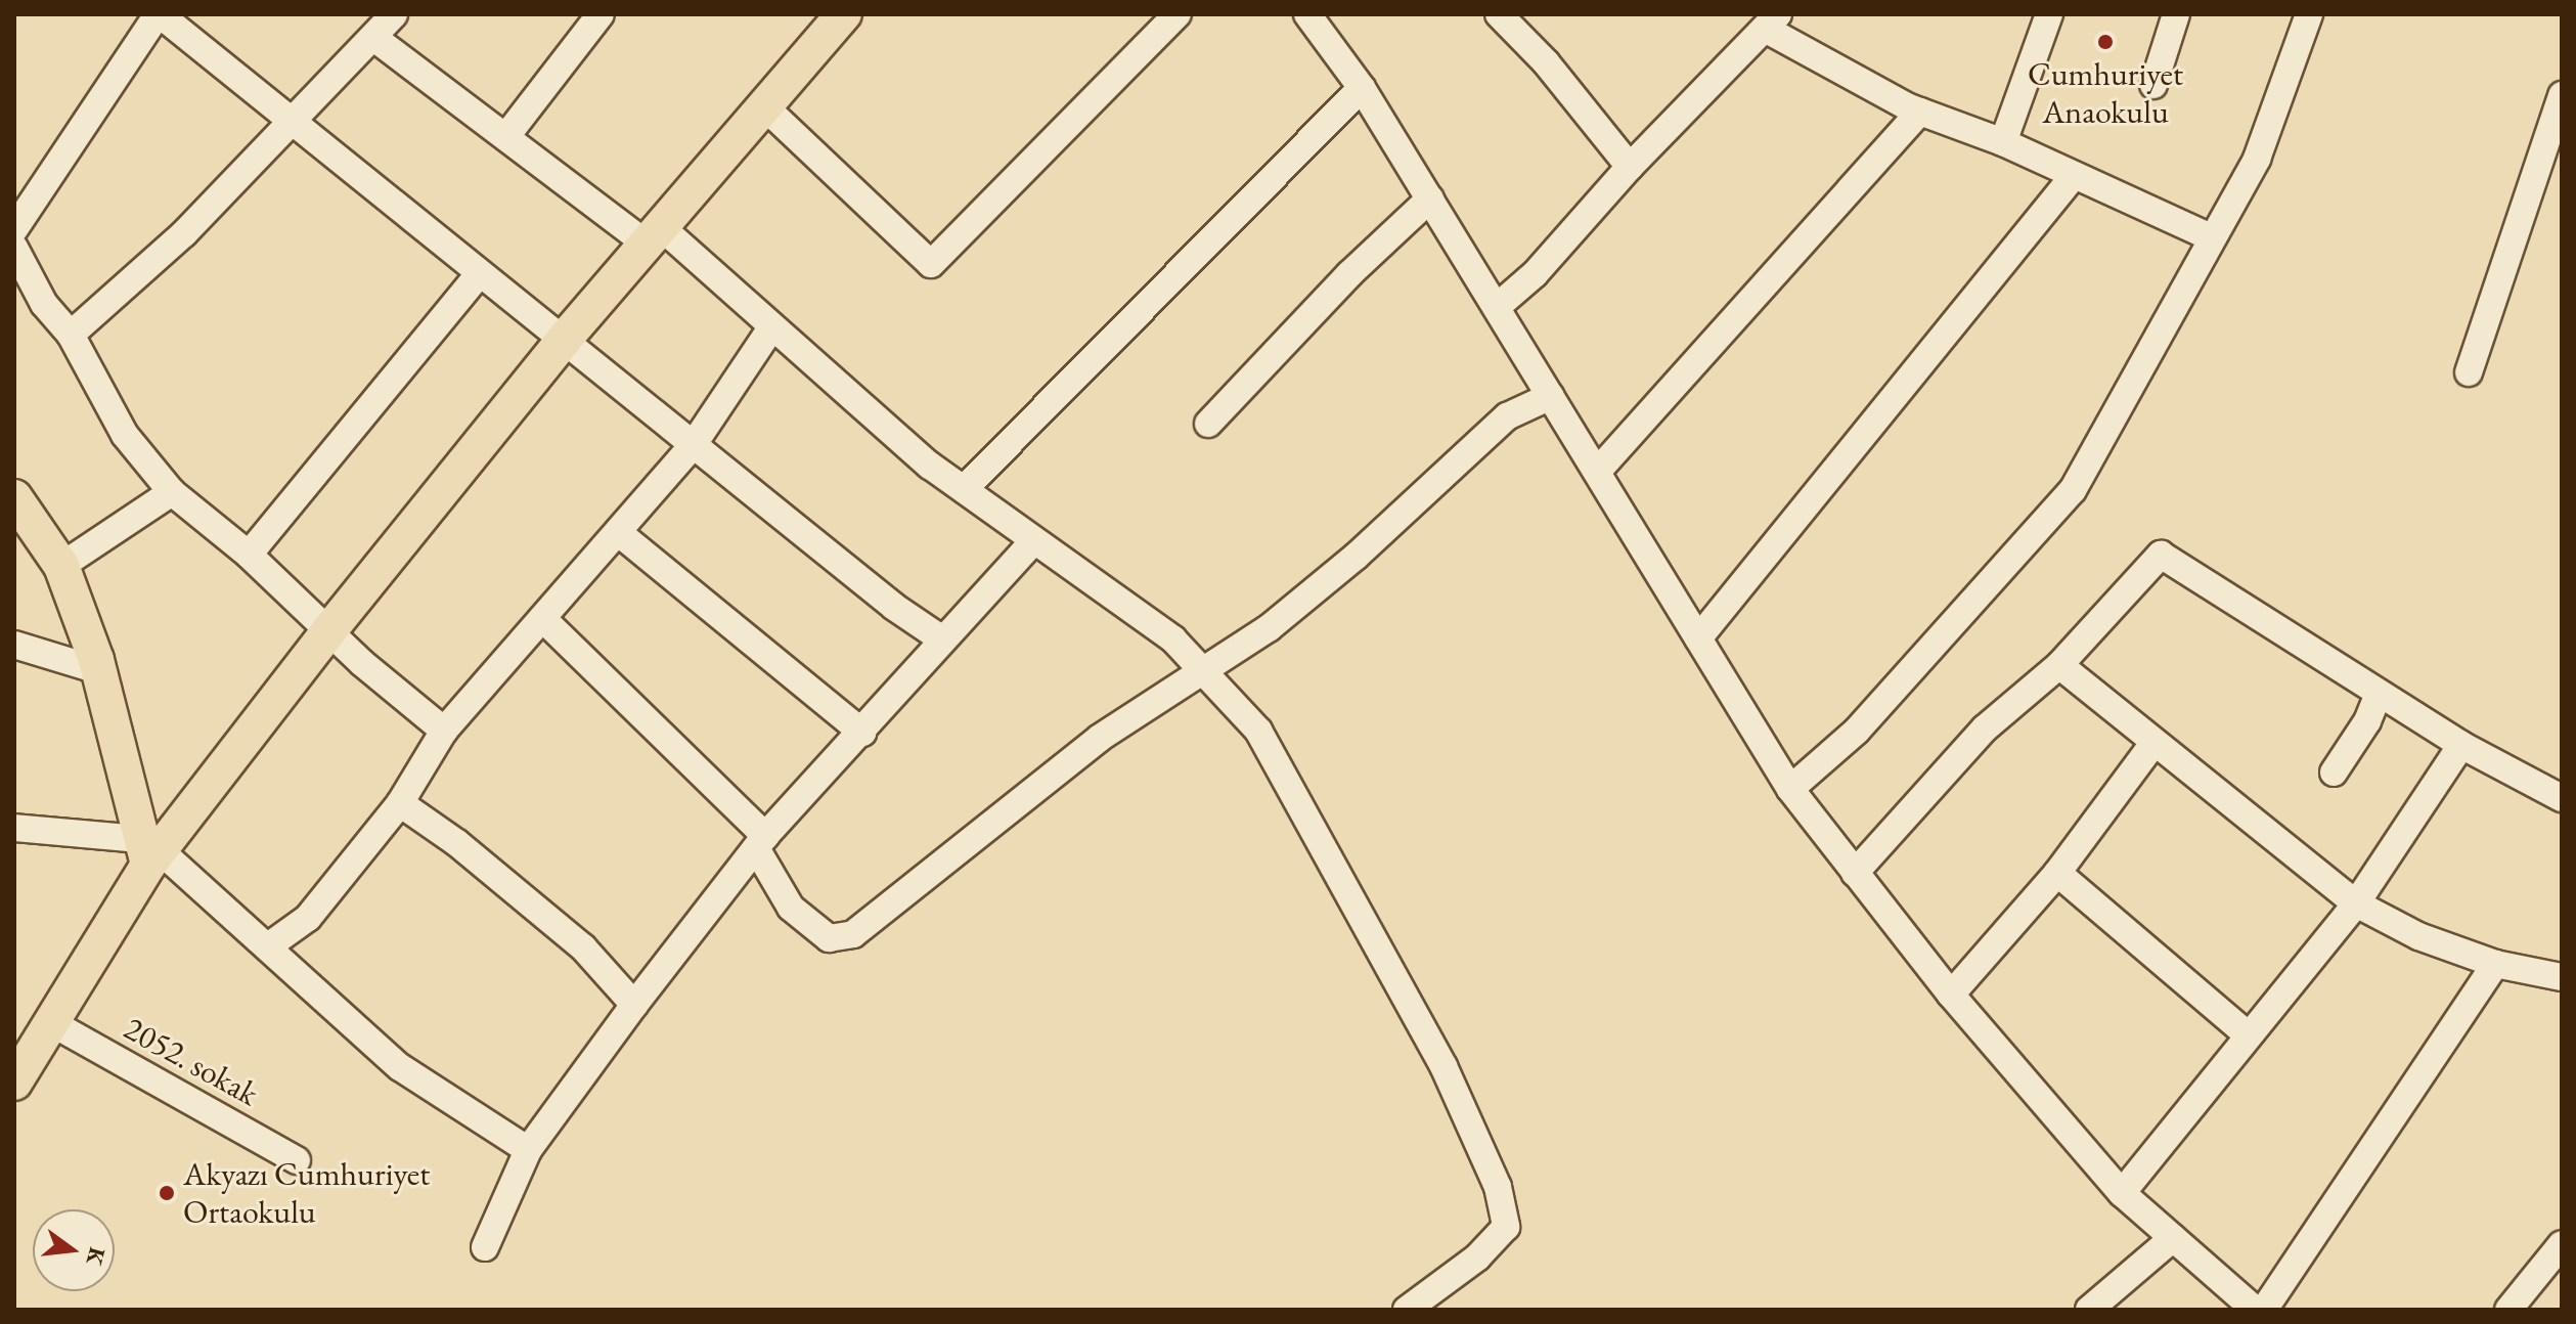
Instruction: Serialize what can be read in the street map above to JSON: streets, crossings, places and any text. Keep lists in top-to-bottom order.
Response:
{
  "streets": {
    "street": ["2052. sokak"]
  },
  "places": ["Cumhuriyet Anaokulu", "Akyazı Cumhuriyet Ortaokulu"],
  "north": "right"
}
